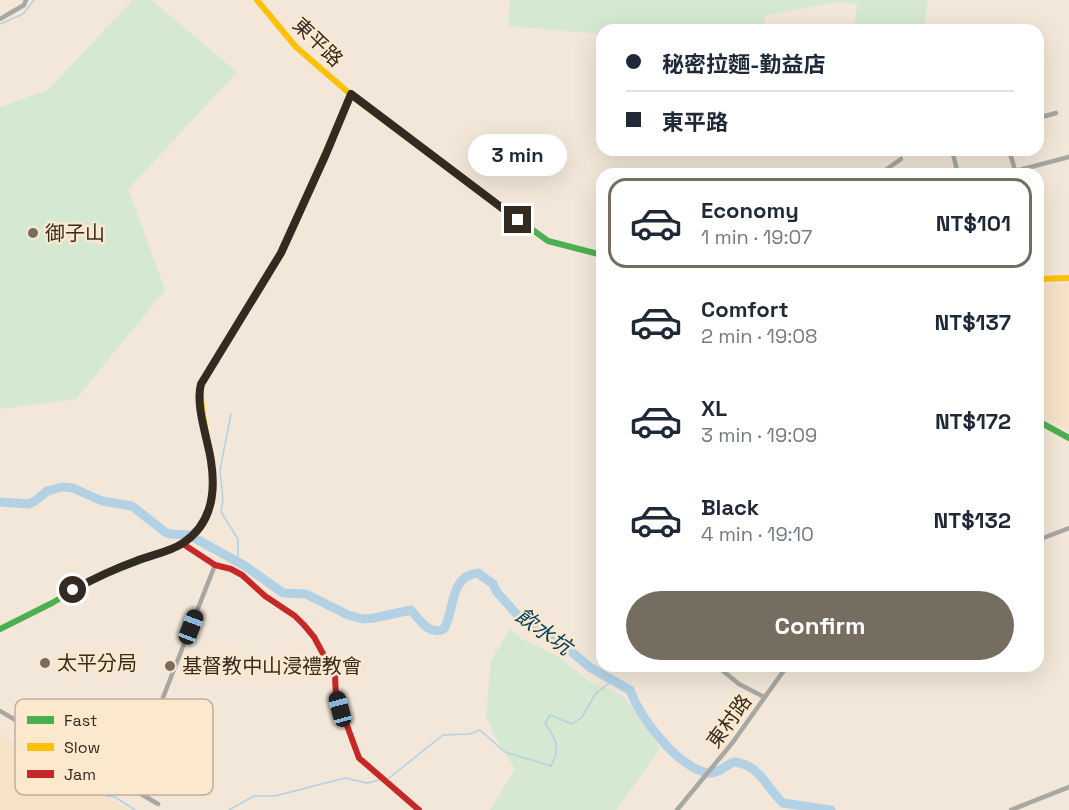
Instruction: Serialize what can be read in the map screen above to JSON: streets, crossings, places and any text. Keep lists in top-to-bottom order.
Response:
{
  "streets": {
    "main road": ["東平路"],
    "street": ["東村路"]
  },
  "water": ["飲水坑"],
  "places": ["御子山", "太平分局", "基督教中山浸禮教會"],
  "legend": ["Fast", "Slow", "Jam"],
  "page": {
    "banner": ["秘密拉麵-勤益店", "東平路"],
    "bubble": "3 min",
    "list": [
      {
        "name": "Economy",
        "note": "1 min · 19:07",
        "value": "NT$101"
      },
      {
        "name": "Comfort",
        "note": "2 min · 19:08",
        "value": "NT$137"
      },
      {
        "name": "XL",
        "note": "3 min · 19:09",
        "value": "NT$172"
      },
      {
        "name": "Black",
        "note": "4 min · 19:10",
        "value": "NT$132"
      }
    ],
    "buttons": "Confirm"
  }
}
